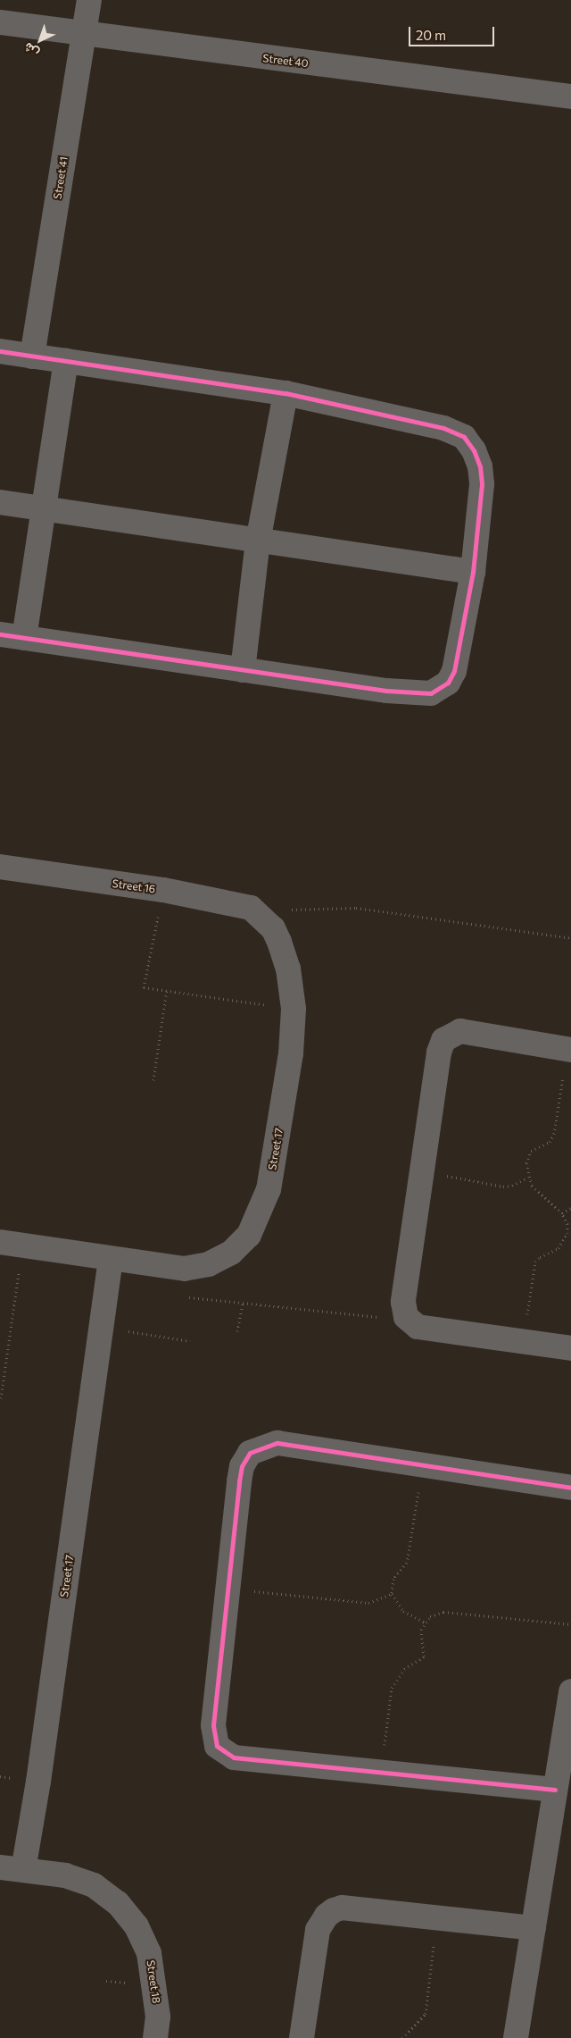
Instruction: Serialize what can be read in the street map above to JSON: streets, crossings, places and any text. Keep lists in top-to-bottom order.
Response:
{
  "streets": {
    "street": [
      "Street 40",
      "Street 41",
      "Street 16",
      "Street 17",
      "Street 18"
    ]
  },
  "crossings": [
    ["Street 40", "Street 41"],
    ["Street 16", "Street 17"],
    ["Street 17", "Street 18"]
  ],
  "scale_bar": "20 m",
  "north": "bottom left"
}
